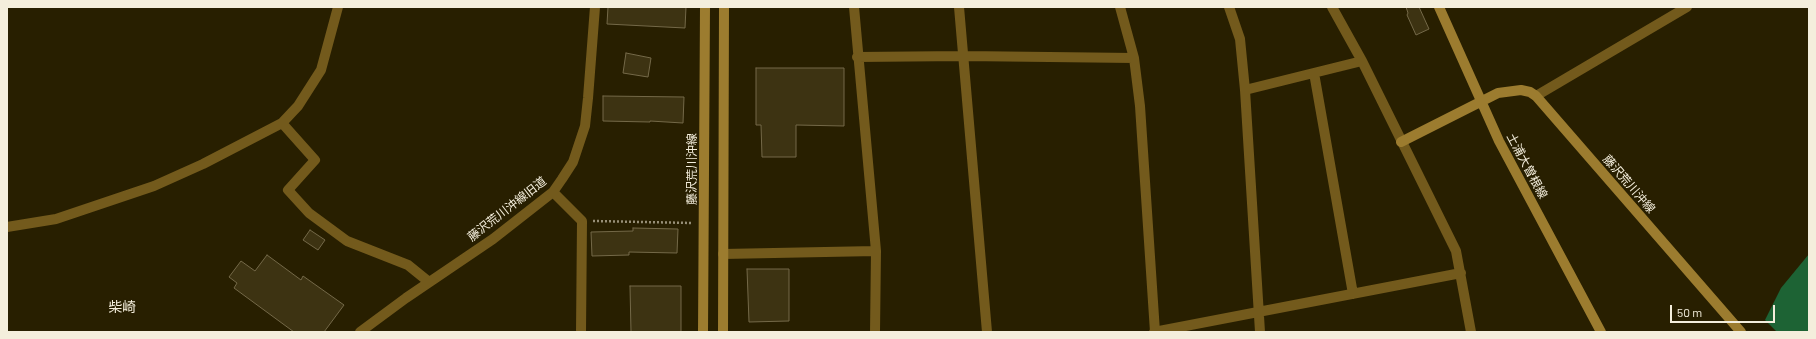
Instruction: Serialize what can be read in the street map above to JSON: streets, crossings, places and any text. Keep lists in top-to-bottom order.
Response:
{
  "streets": {
    "main road": ["土浦大曽根線", "藤沢荒川沖線"],
    "street": ["藤沢荒川沖線旧道"]
  },
  "districts": ["柴崎"],
  "scale_bar": "50 m"
}
